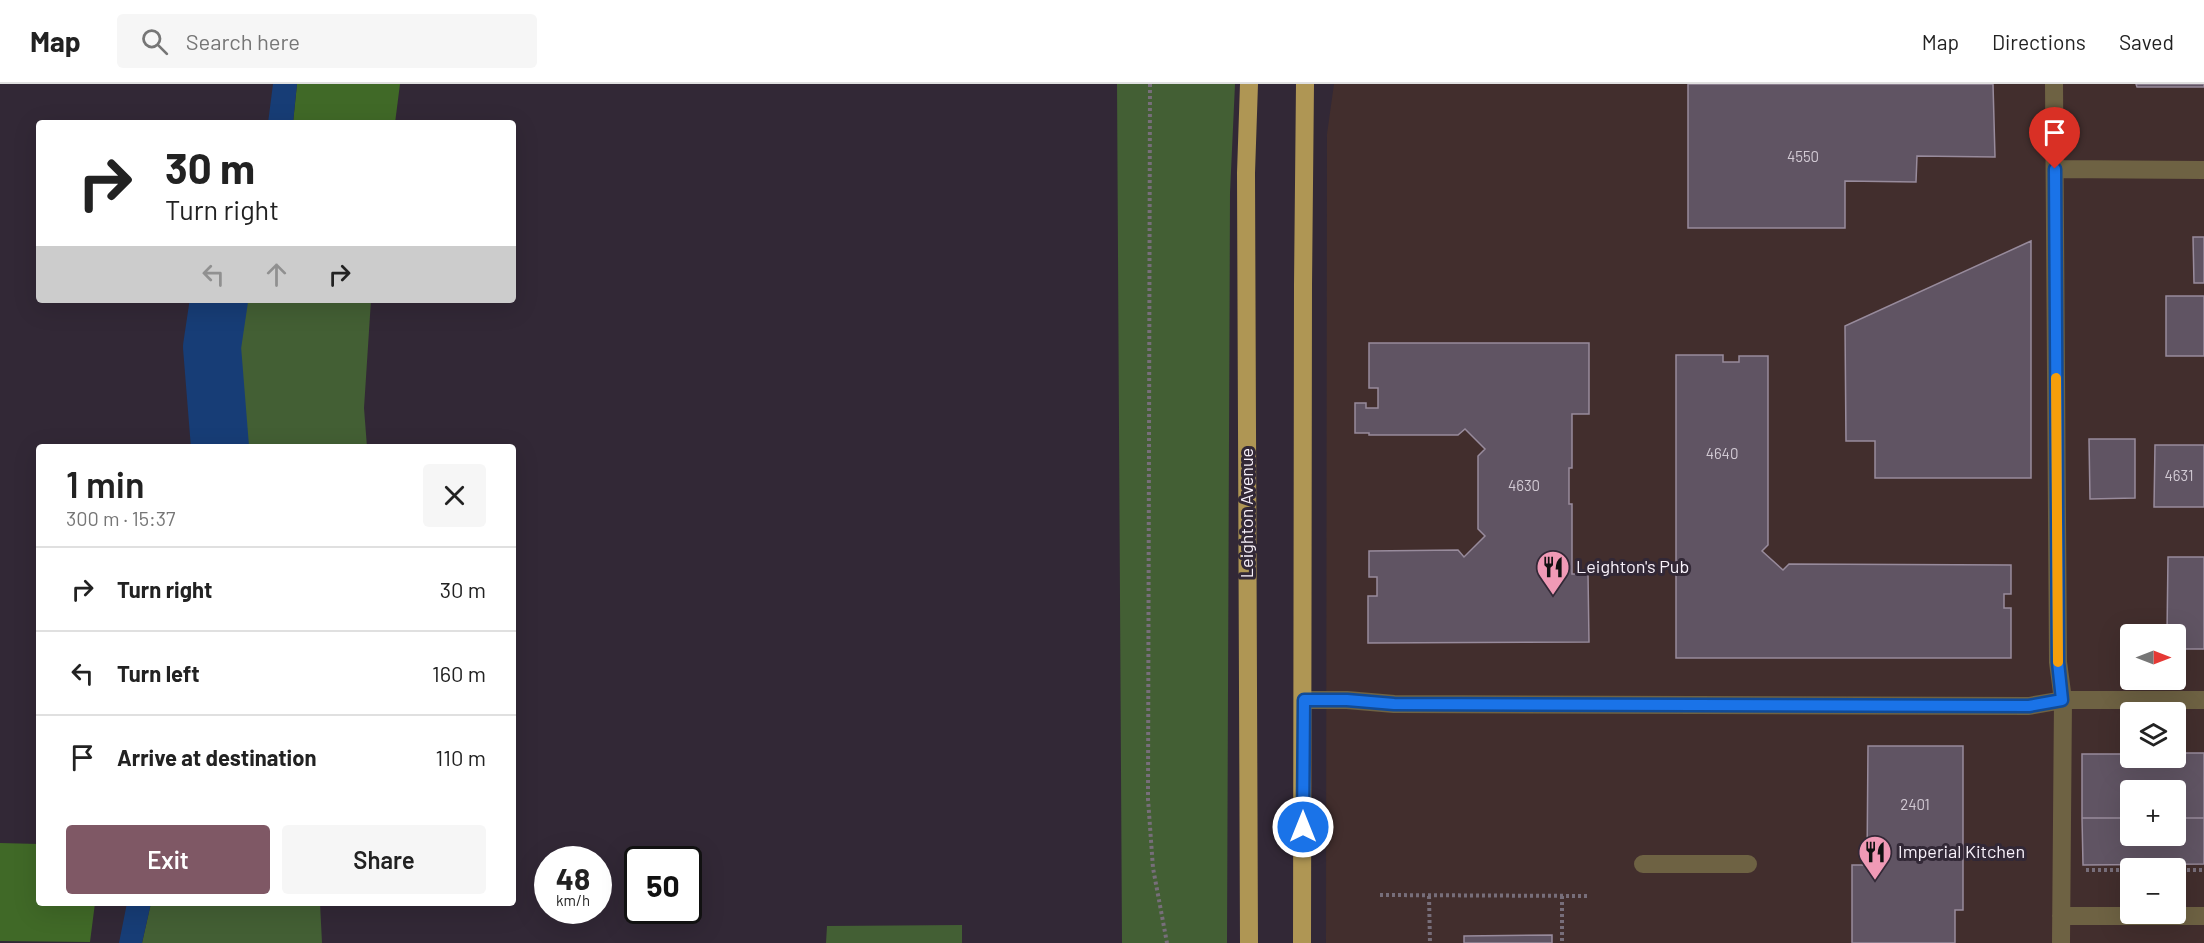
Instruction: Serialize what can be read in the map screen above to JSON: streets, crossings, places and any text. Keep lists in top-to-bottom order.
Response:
{
  "streets": {
    "main road": ["Leighton Avenue"]
  },
  "places": {
    "restaurant": ["Leighton's Pub", "Imperial Kitchen"]
  },
  "house_numbers": [
    "4550",
    "4640",
    "4631",
    "4630",
    "2401"
  ],
  "north": "right",
  "page": {
    "header": "Map",
    "search": "Search here",
    "nav": ["Map", "Directions", "Saved"],
    "turn": ["30 m", "Turn right"],
    "heading": ["1 min", "300 m · 15:37"],
    "list": [
      {
        "name": "Turn right",
        "value": "30 m"
      },
      {
        "name": "Turn left",
        "value": "160 m"
      },
      {
        "name": "Arrive at destination",
        "value": "110 m"
      }
    ],
    "map_buttons": ["+", "−"],
    "buttons": ["Exit", "Share"],
    "speed": "48 km/h",
    "limit": "50"
  }
}
